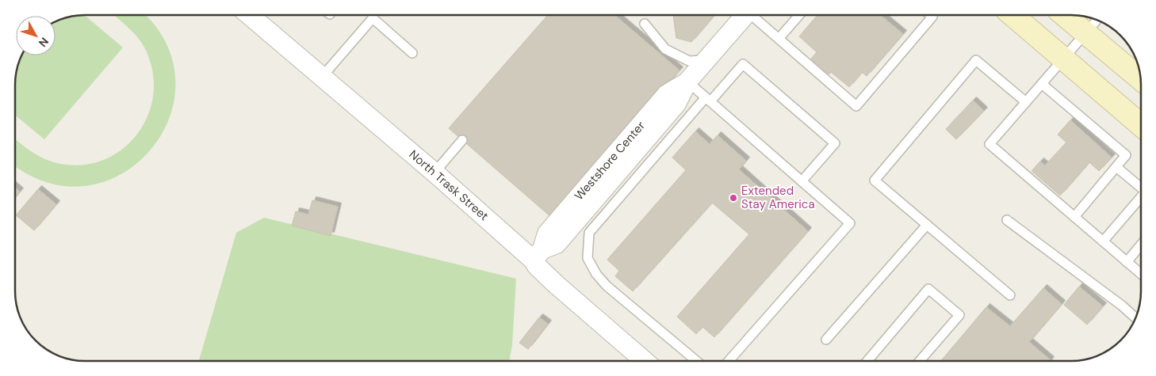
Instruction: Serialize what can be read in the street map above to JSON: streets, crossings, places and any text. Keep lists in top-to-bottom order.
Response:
{
  "streets": {
    "street": ["Westshore Center", "North Trask Street"]
  },
  "crossings": [
    ["Westshore Center", "North Trask Street"]
  ],
  "places": ["Extended Stay America"],
  "north": "bottom right"
}
